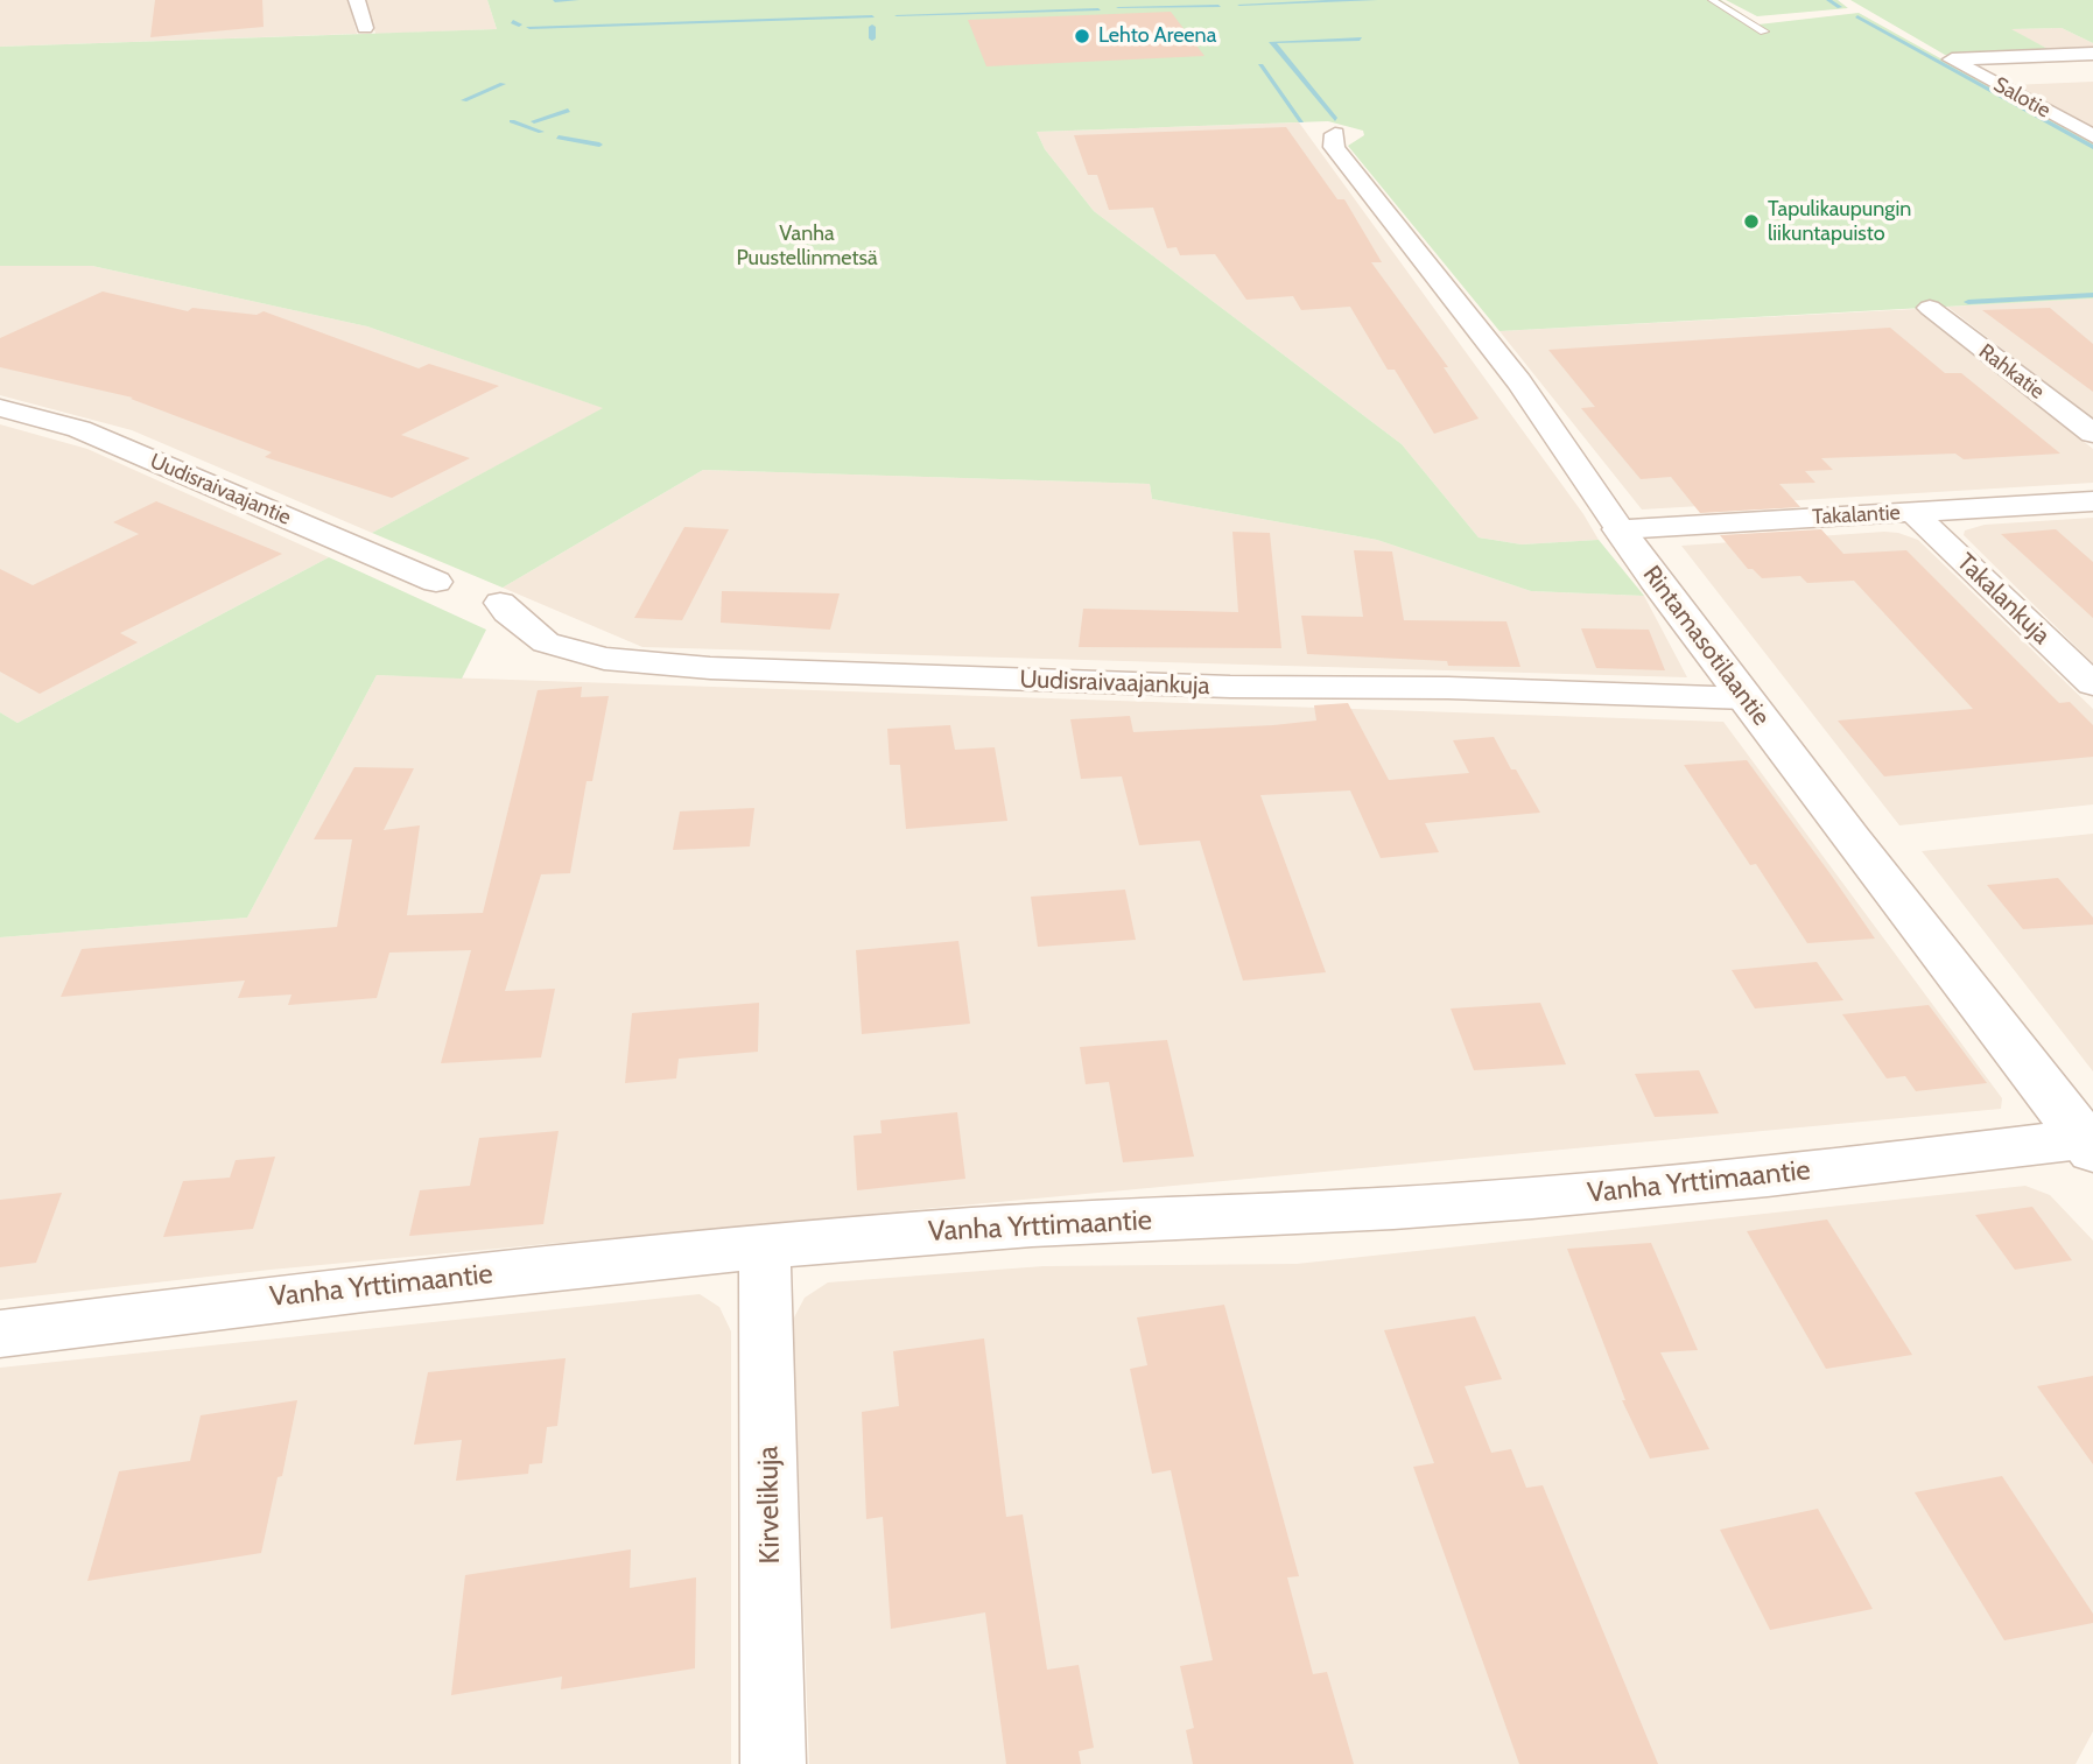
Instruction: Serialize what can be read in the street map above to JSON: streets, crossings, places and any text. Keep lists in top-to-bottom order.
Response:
{
  "streets": {
    "street": [
      "Salotie",
      "Rahkatie",
      "Uudisraivaajantie",
      "Takalantie",
      "Takalankuja",
      "Rintamasotilaantie",
      "Uudisraivaajankuja",
      "Vanha Yrttimaantie",
      "Kirvelikuja"
    ]
  },
  "crossings": [
    ["Takalantie", "Takalankuja"],
    ["Takalantie", "Rintamasotilaantie"],
    ["Rintamasotilaantie", "Uudisraivaajankuja"],
    ["Rintamasotilaantie", "Vanha Yrttimaantie"],
    ["Vanha Yrttimaantie", "Kirvelikuja"]
  ],
  "parks": ["Vanha Puustellinmetsä"],
  "places": ["Lehto Areena", "Tapulikaupungin liikuntapuisto"]
}
